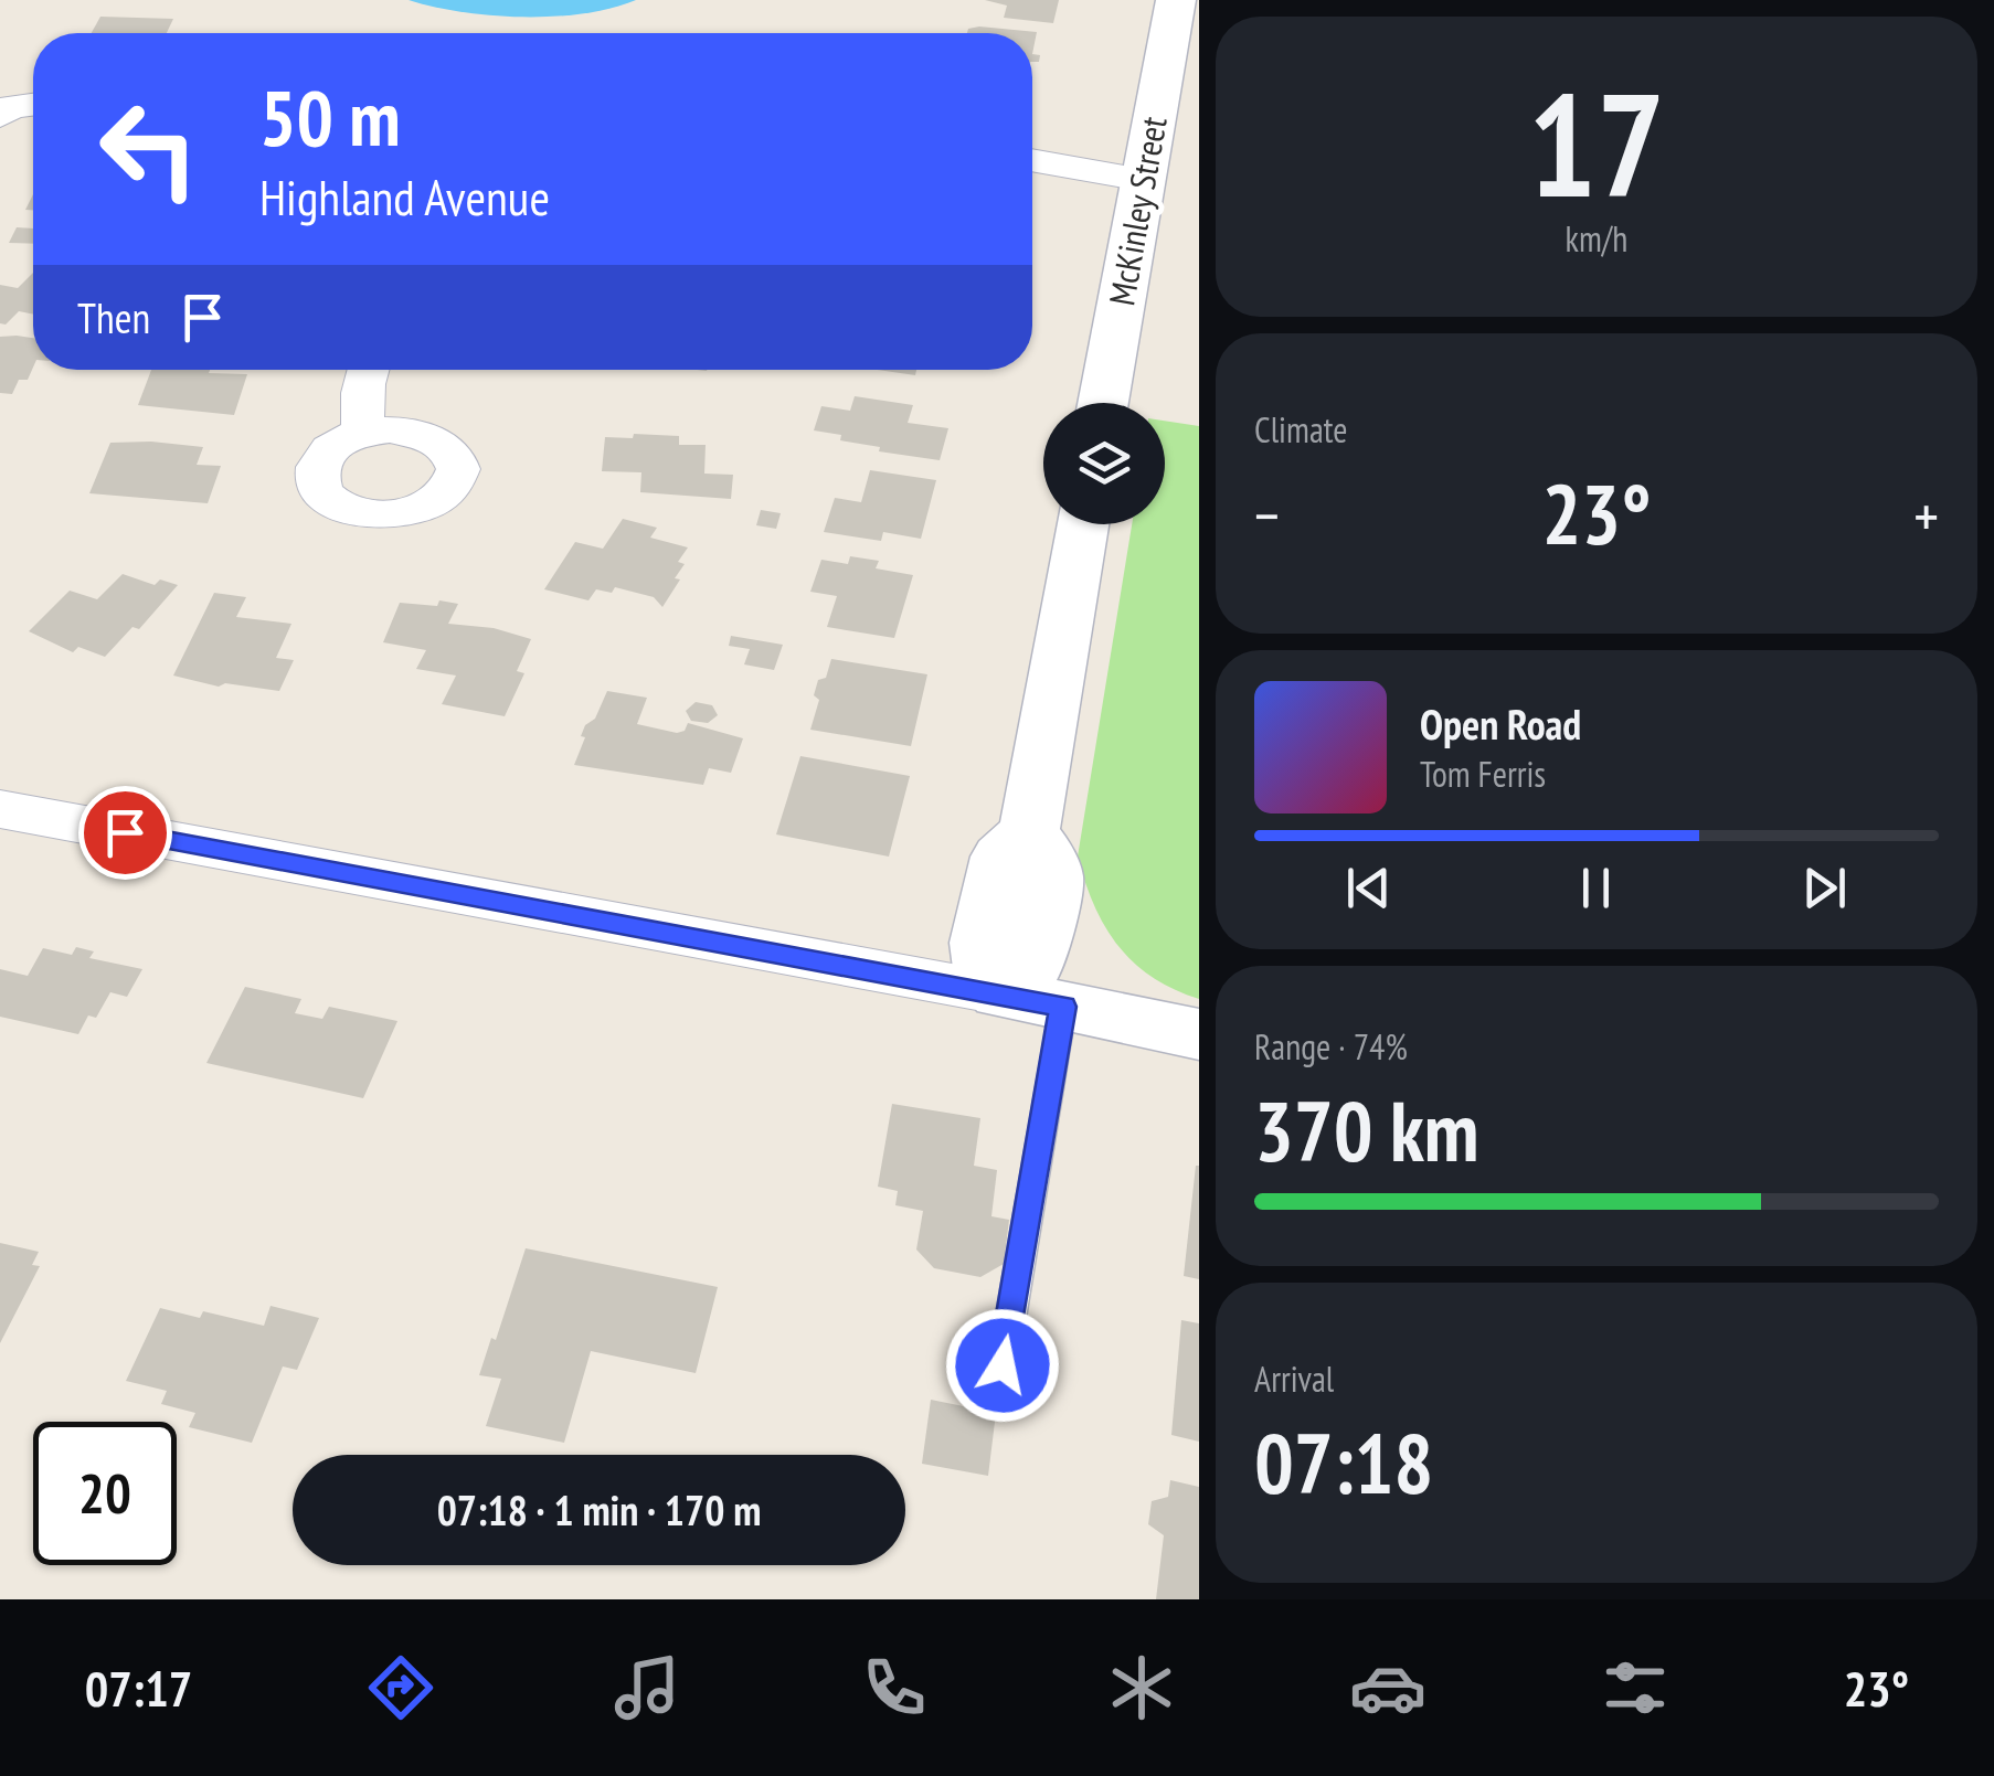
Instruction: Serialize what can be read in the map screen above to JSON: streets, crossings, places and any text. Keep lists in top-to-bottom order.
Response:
{
  "streets": {
    "main road": ["McKinley Street"]
  },
  "page": {
    "tile": [
      ["17", "km/h"],
      "Climate",
      ["Range · 74%", "370 km"],
      ["Arrival", "07:18"]
    ],
    "turn": ["50 m", "Highland Avenue"],
    "then": "Then",
    "heat": ["−", "23°", "+"],
    "song": ["Open Road", "Tom Ferris"],
    "limit": "20",
    "trip": "07:18 · 1 min · 170 m",
    "tabs": ["07:17", "23°"]
  }
}
